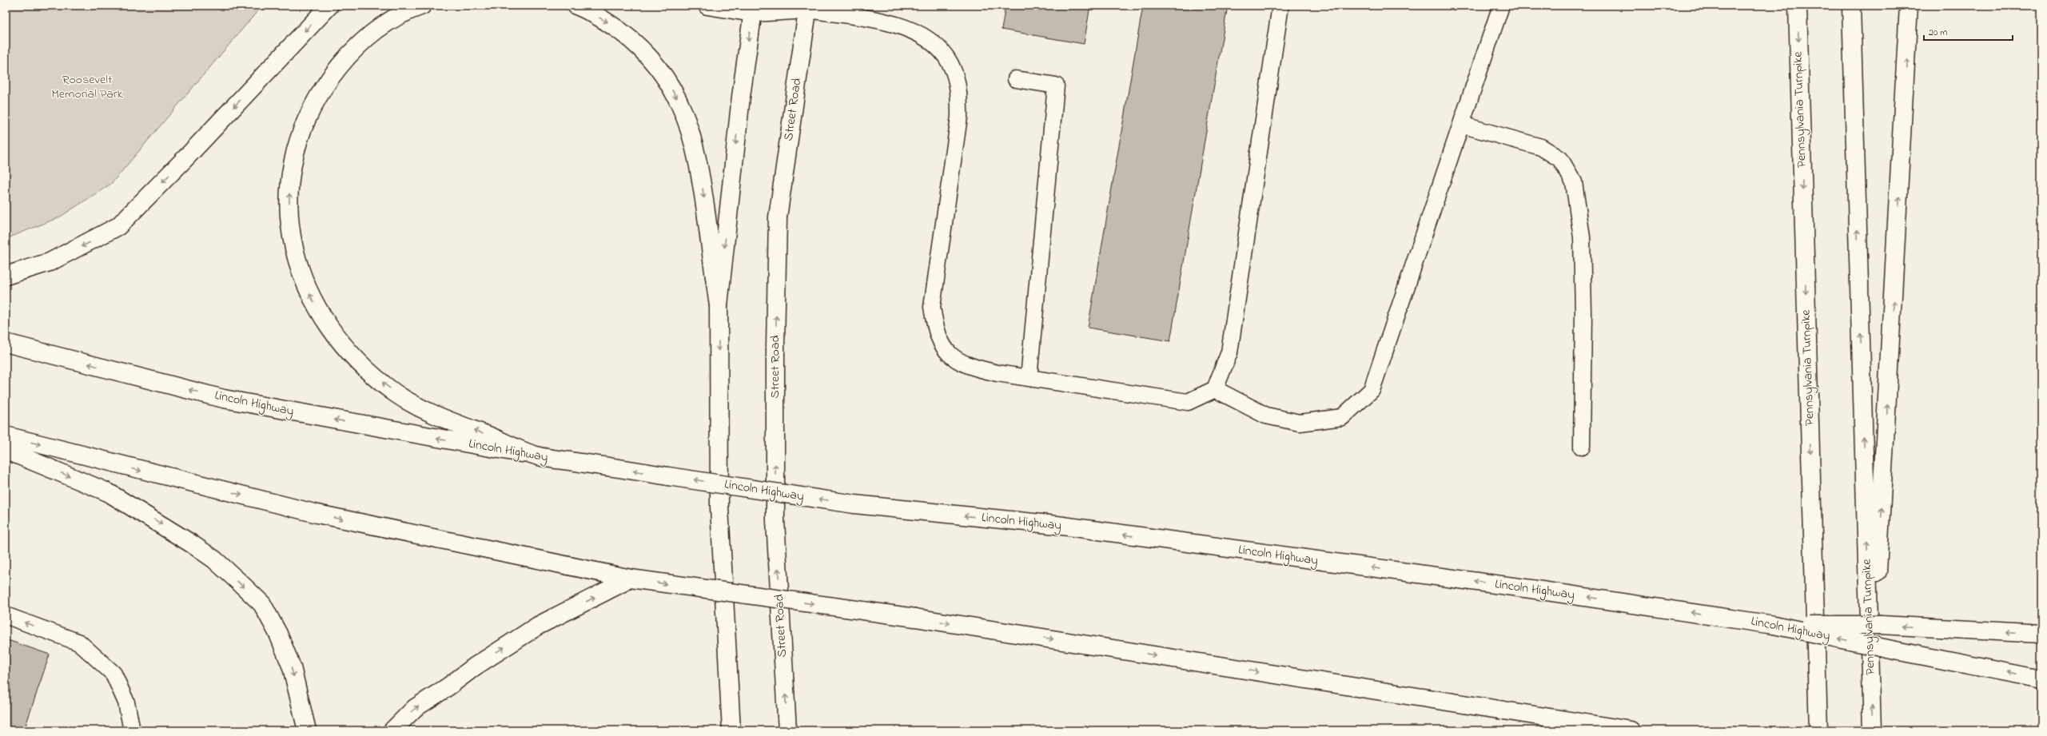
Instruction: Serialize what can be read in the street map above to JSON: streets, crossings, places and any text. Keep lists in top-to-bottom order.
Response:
{
  "streets": {
    "main road": ["Street Road", "Pennsylvania Turnpike", "Lincoln Highway"]
  },
  "parks": ["Roosevelt Memorial Park"],
  "scale_bar": "20 m"
}
